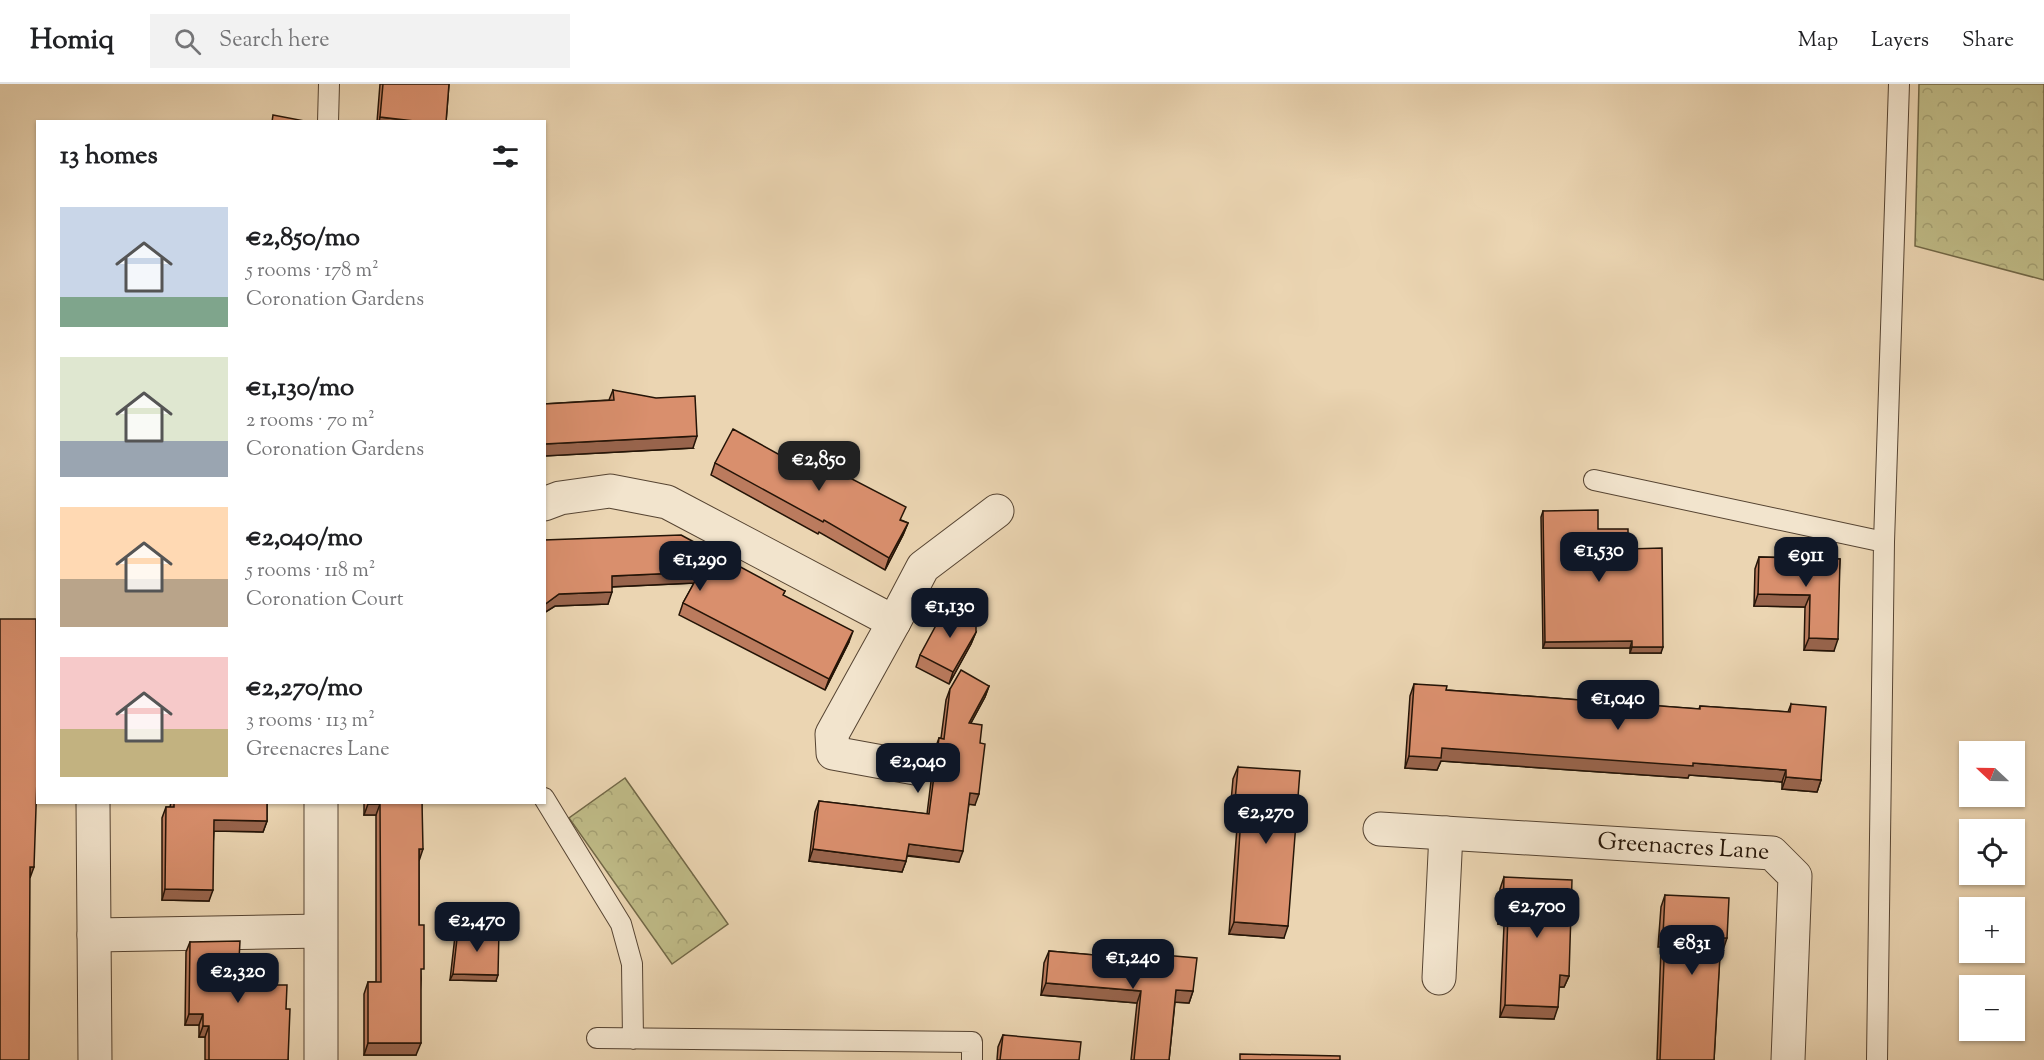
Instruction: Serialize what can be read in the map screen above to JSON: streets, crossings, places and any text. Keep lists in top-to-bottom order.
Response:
{
  "streets": {
    "street": ["Greenacres Lane"]
  },
  "north": "left",
  "page": {
    "header": "Homiq",
    "search": "Search here",
    "nav": ["Map", "Layers", "Share"],
    "heading": "13 homes",
    "list": [
      {
        "name": "€2,850/mo",
        "note": "5 rooms · 178 m² · Coronation Gardens"
      },
      {
        "name": "€1,130/mo",
        "note": "2 rooms · 70 m² · Coronation Gardens"
      },
      {
        "name": "€2,040/mo",
        "note": "5 rooms · 118 m² · Coronation Court"
      },
      {
        "name": "€2,270/mo",
        "note": "3 rooms · 113 m² · Greenacres Lane"
      }
    ],
    "price": [
      "€2,850",
      "€1,530",
      "€911",
      "€1,290",
      "€1,130",
      "€1,040",
      "€2,040",
      "€2,270",
      "€2,700",
      "€2,470",
      "€831",
      "€1,240",
      "€2,320"
    ],
    "map_buttons": ["+", "−"]
  }
}
